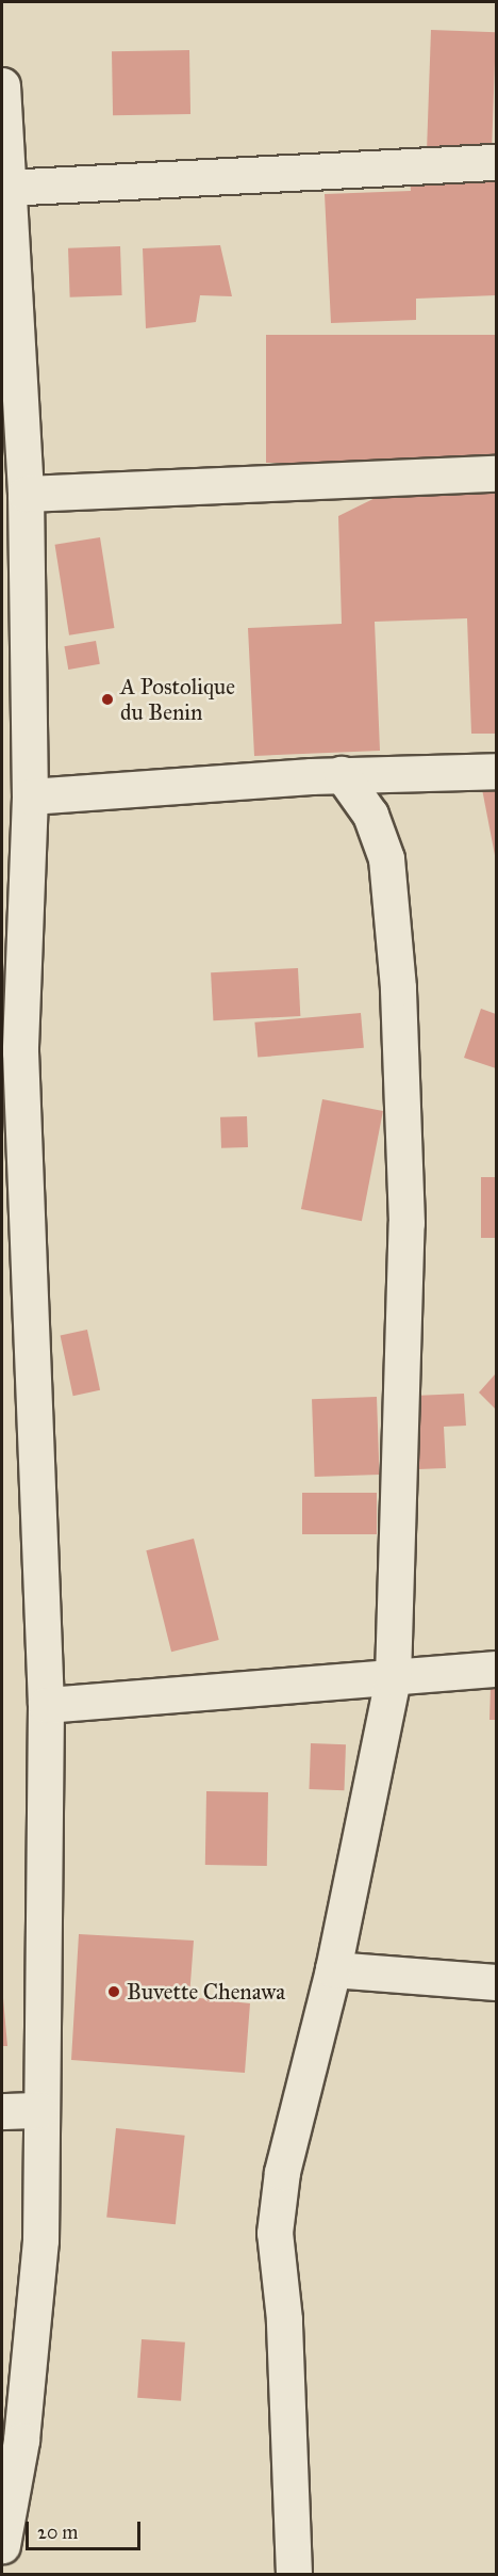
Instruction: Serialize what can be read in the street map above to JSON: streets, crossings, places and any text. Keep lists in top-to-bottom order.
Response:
{
  "places": ["A Postolique du Benin", "Buvette Chenawa"],
  "scale_bar": "20 m"
}
